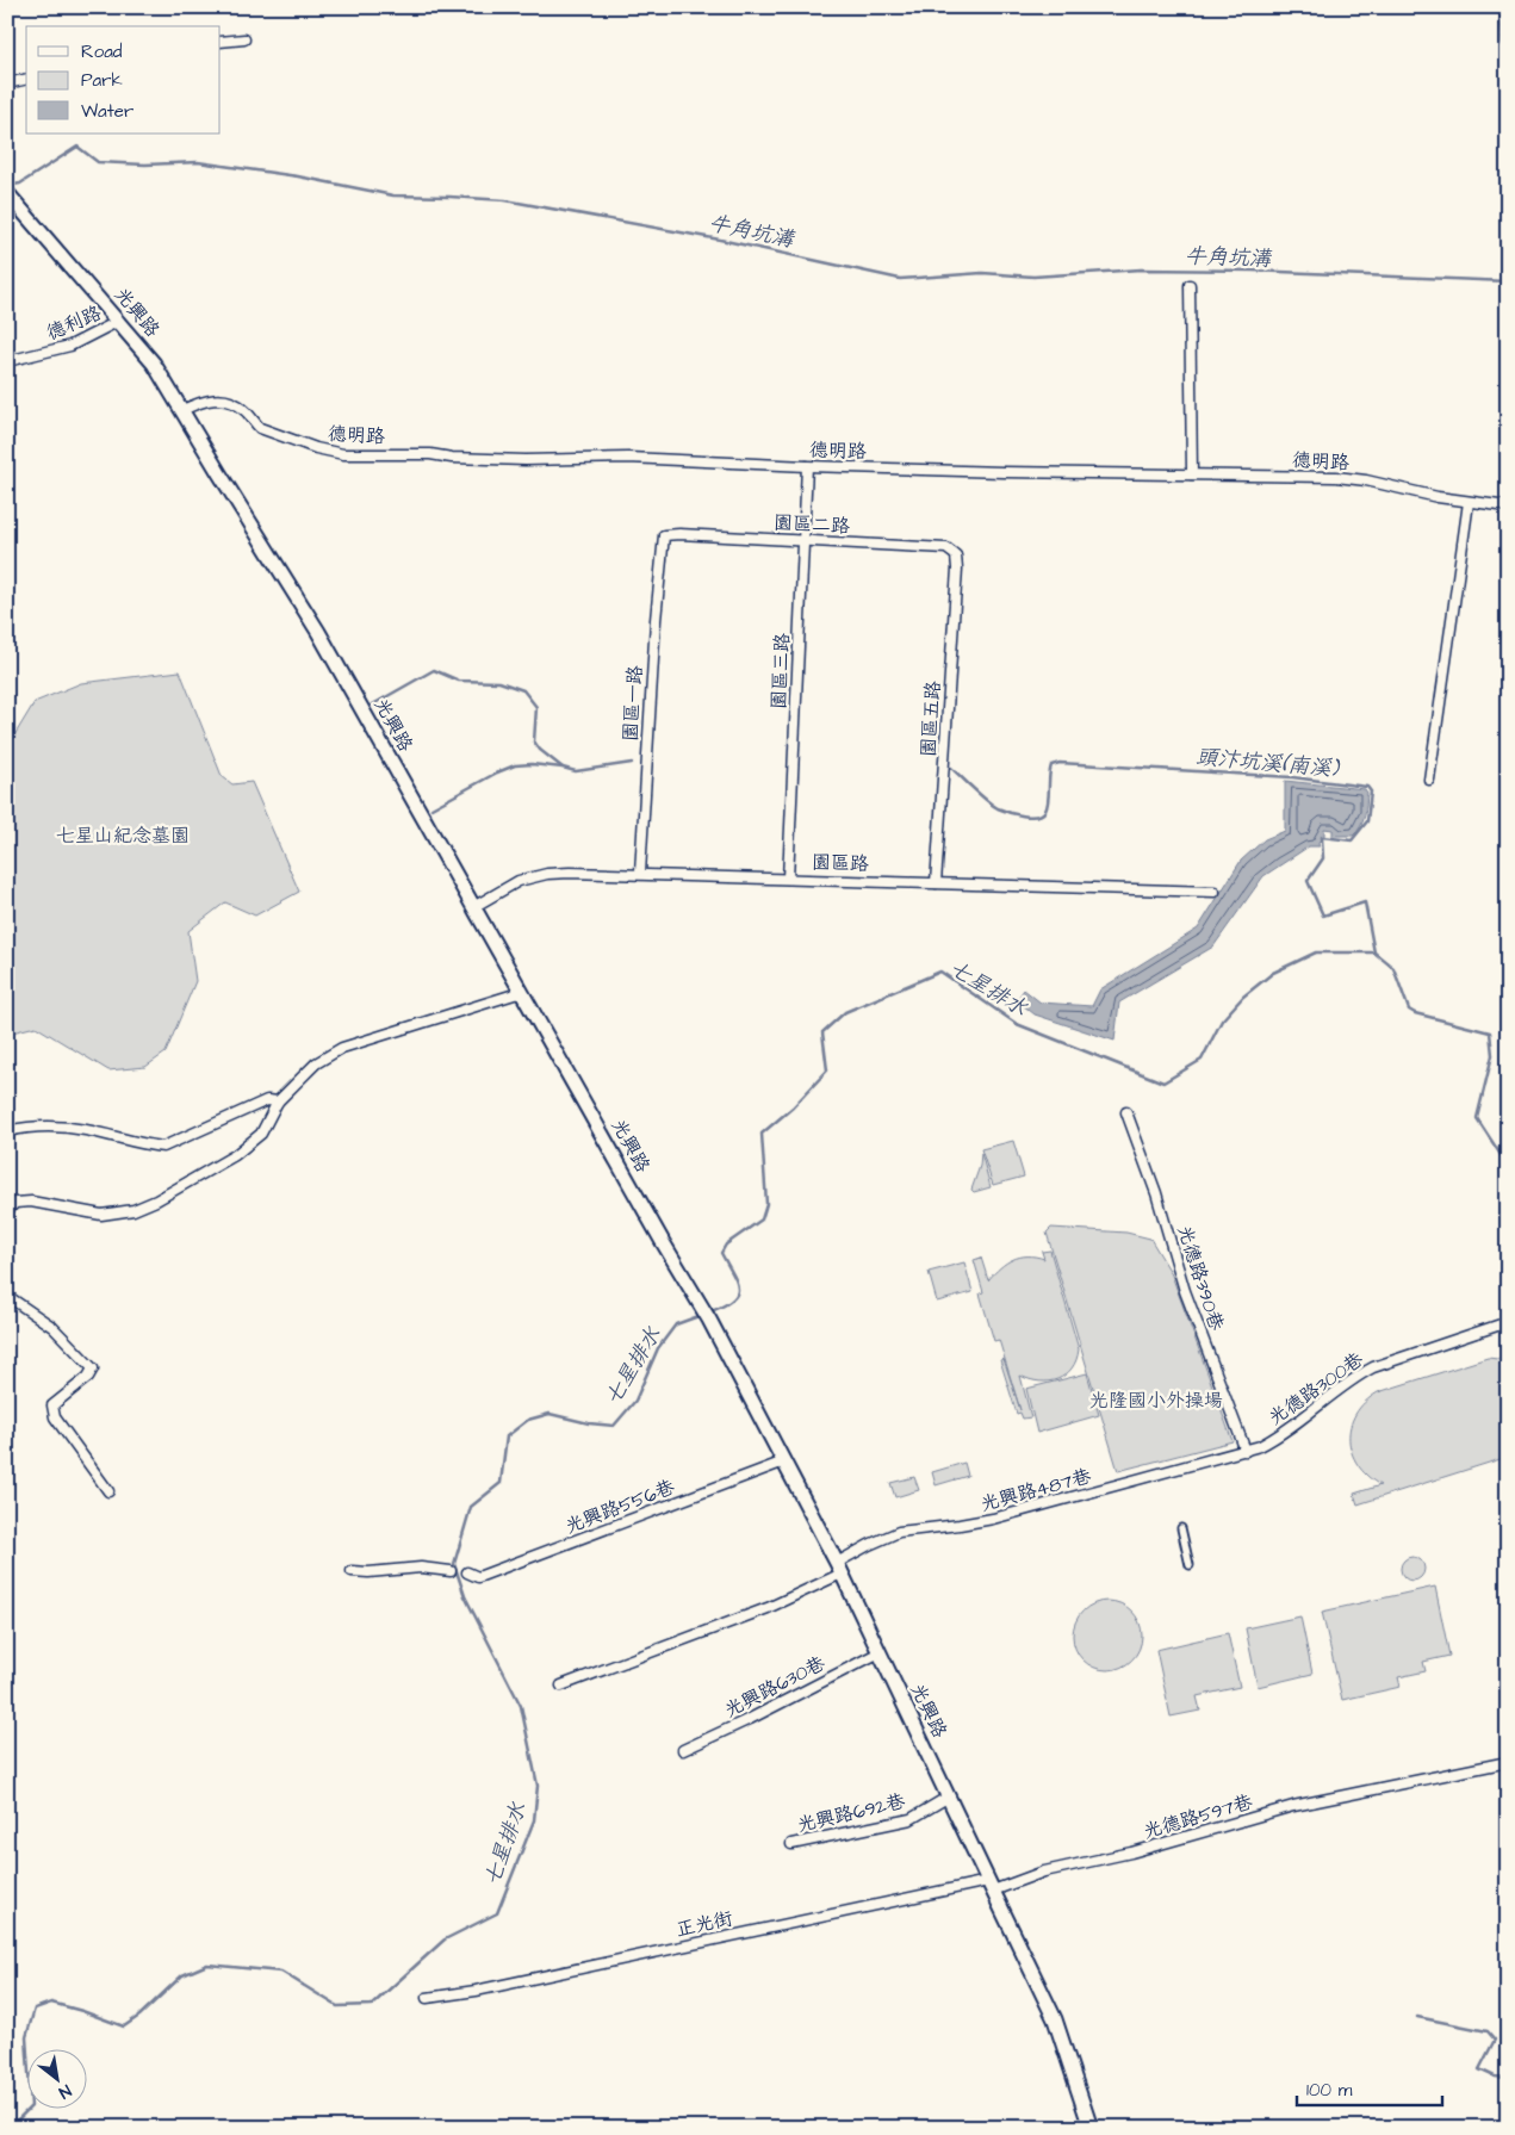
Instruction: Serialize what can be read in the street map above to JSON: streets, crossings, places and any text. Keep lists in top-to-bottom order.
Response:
{
  "streets": {
    "main road": ["光興路"],
    "street": [
      "德利路",
      "德明路",
      "園區二路",
      "園區三路",
      "園區一路",
      "園區五路",
      "園區路",
      "光德路390巷",
      "光德路300巷",
      "光興路487巷",
      "光興路556巷",
      "光興路630巷",
      "光興路692巷",
      "光德路597巷",
      "正光街"
    ]
  },
  "crossings": [
    ["光興路", "德利路"],
    ["光興路", "德明路"],
    ["光興路", "園區路"],
    ["光興路", "光興路487巷"],
    ["光興路", "光興路556巷"],
    ["光興路", "光興路630巷"],
    ["光興路", "光興路692巷"],
    ["光興路", "光德路597巷"],
    ["光興路", "正光街"],
    ["德明路", "園區三路"],
    ["園區二路", "園區三路"],
    ["園區二路", "園區一路"],
    ["園區二路", "園區五路"],
    ["園區三路", "園區路"],
    ["園區一路", "園區路"],
    ["園區五路", "園區路"],
    ["光德路390巷", "光德路300巷"],
    ["光德路390巷", "光興路487巷"],
    ["光德路300巷", "光興路487巷"],
    ["光德路597巷", "正光街"]
  ],
  "water": ["牛角坑溝", "頭汴坑溪(南溪)", "七星排水"],
  "parks": ["七星山紀念墓園", "光隆國小外操場"],
  "legend": ["Road", "Park", "Water"],
  "scale_bar": "100 m",
  "north": "bottom right"
}
